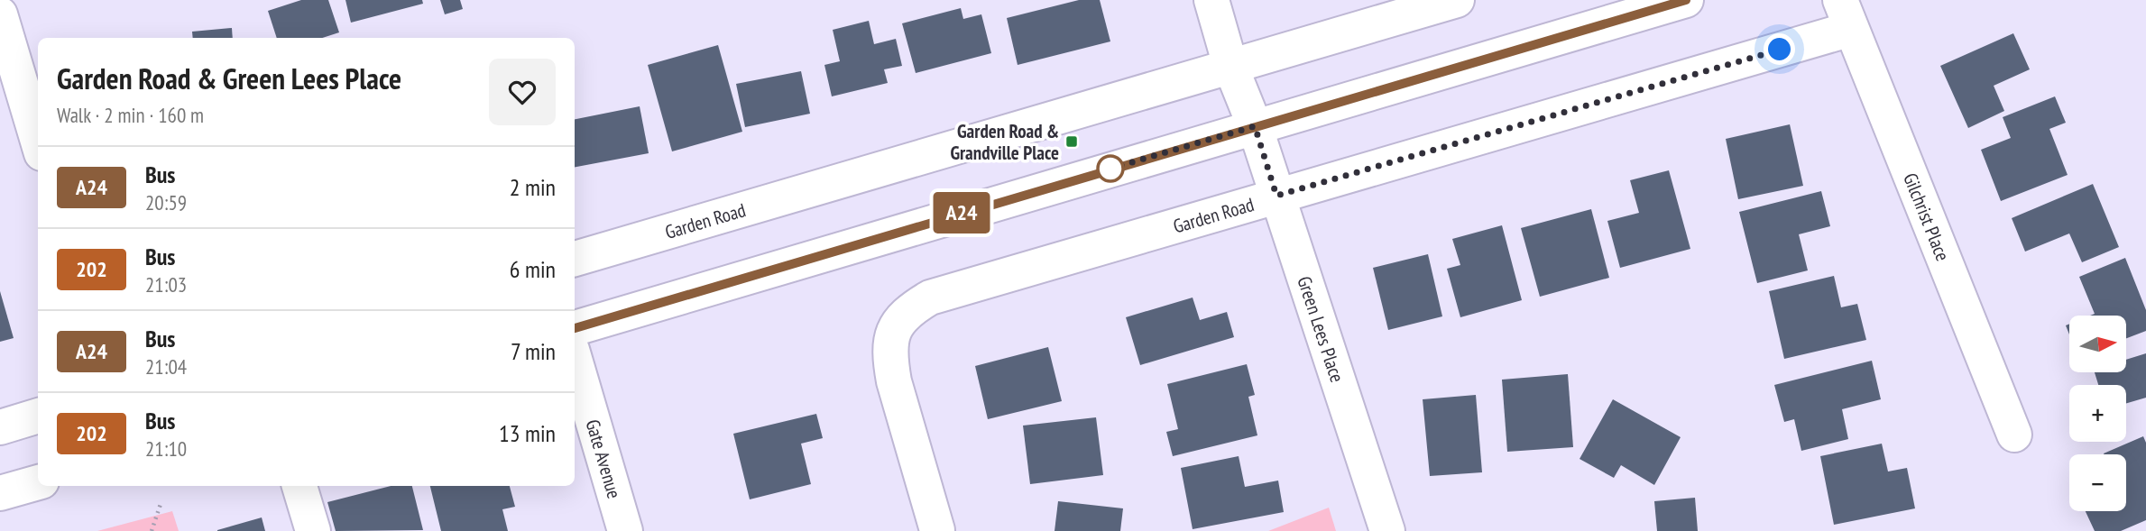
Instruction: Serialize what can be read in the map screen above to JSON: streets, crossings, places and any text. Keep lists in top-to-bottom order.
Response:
{
  "streets": {
    "street": [
      "Garden Road",
      "Gilchrist Place",
      "Green Lees Place",
      "Gate Avenue"
    ]
  },
  "crossings": [
    ["Garden Road", "Gilchrist Place"],
    ["Garden Road", "Green Lees Place"]
  ],
  "places": {
    "transit": ["Garden Road & Grandville Place"]
  },
  "lines": ["bus line A24"],
  "north": "right",
  "page": {
    "on_map": "A24",
    "heading": ["Garden Road & Green Lees Place", "Walk · 2 min · 160 m"],
    "list": [
      {
        "mark": "A24",
        "name": "Bus",
        "note": "20:59",
        "value": "2 min"
      },
      {
        "mark": "202",
        "name": "Bus",
        "note": "21:03",
        "value": "6 min"
      },
      {
        "mark": "A24",
        "name": "Bus",
        "note": "21:04",
        "value": "7 min"
      },
      {
        "mark": "202",
        "name": "Bus",
        "note": "21:10",
        "value": "13 min"
      }
    ],
    "map_buttons": ["+", "−"]
  }
}
